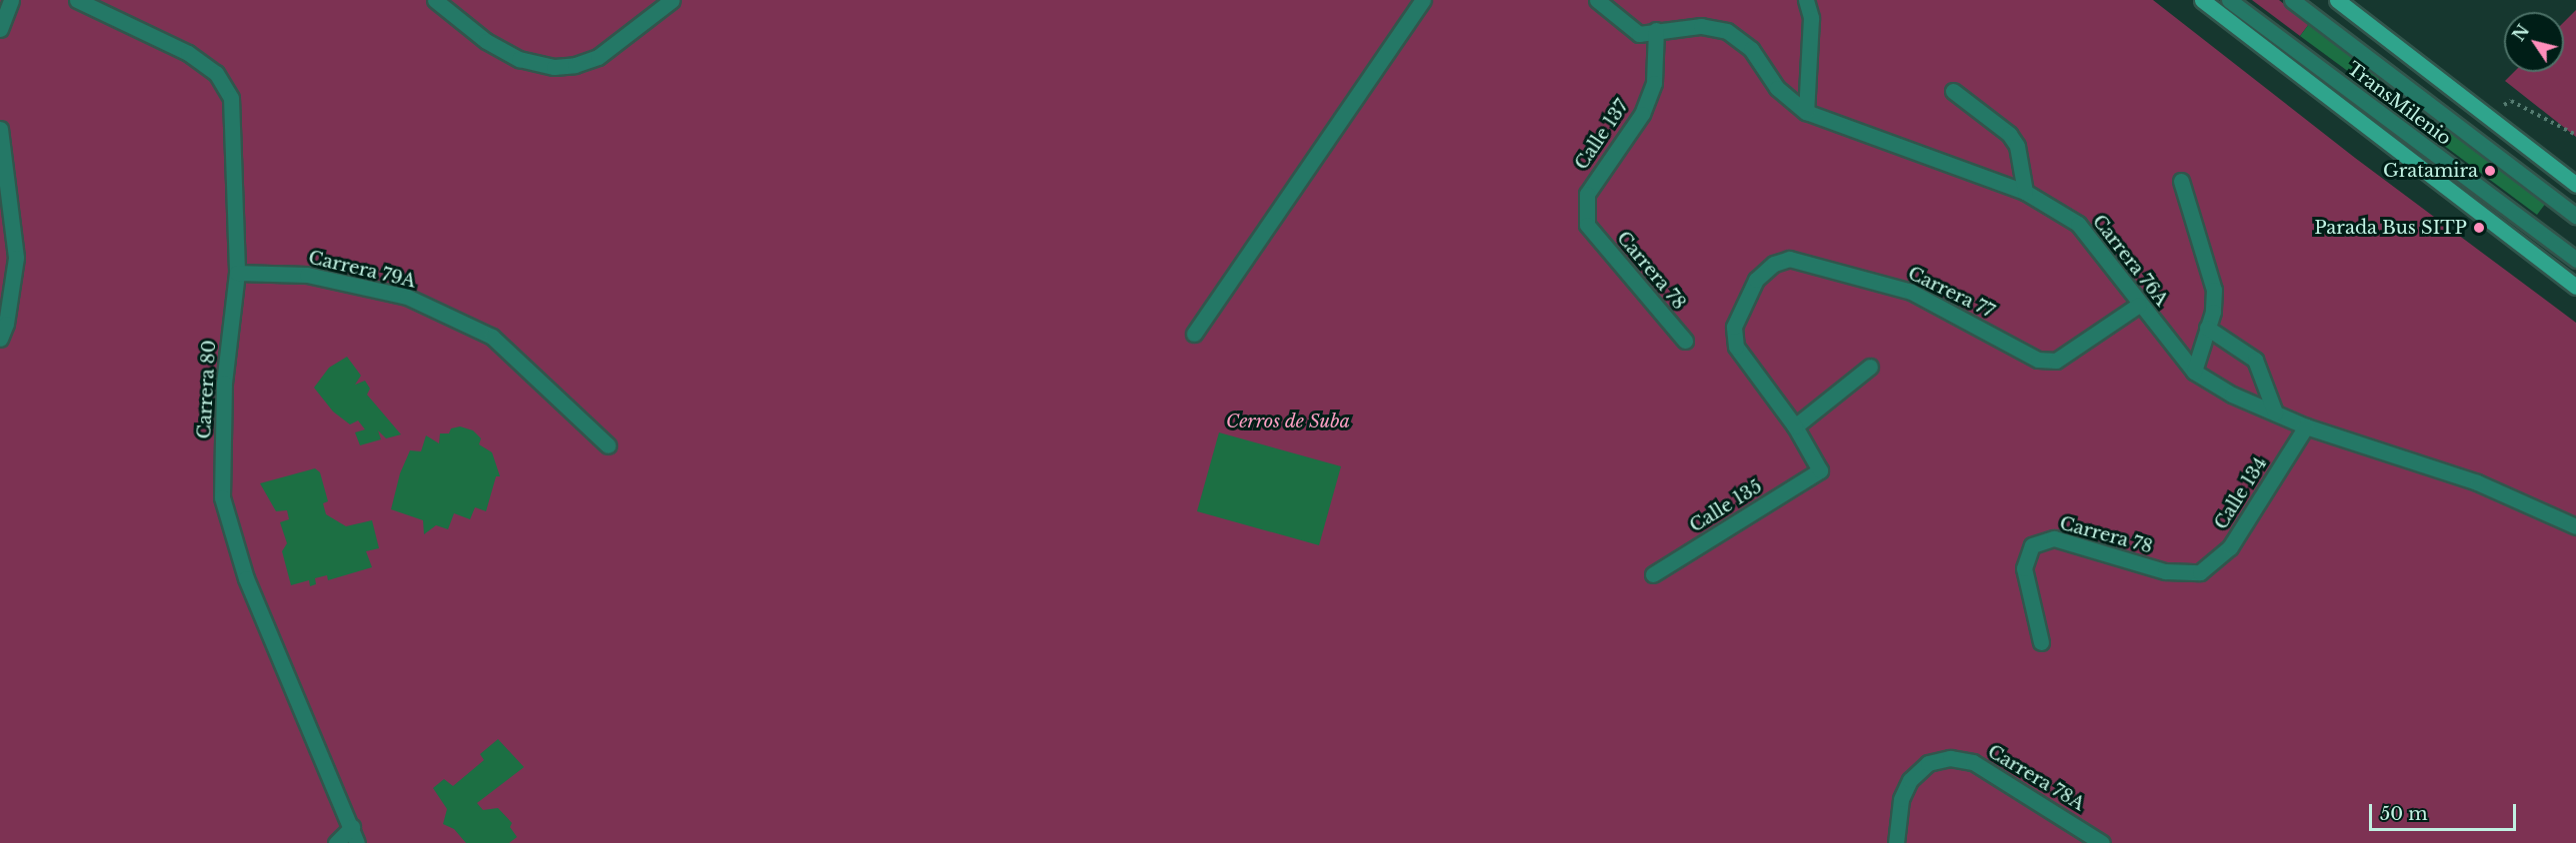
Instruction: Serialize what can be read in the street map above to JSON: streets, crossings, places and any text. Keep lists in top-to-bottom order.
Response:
{
  "streets": {
    "street": [
      "TransMilenio",
      "Calle 137",
      "Carrera 76A",
      "Carrera 79A",
      "Carrera 78",
      "Carrera 77",
      "Carrera 80",
      "Calle 134",
      "Calle 135",
      "Carrera 78A"
    ]
  },
  "crossings": [
    ["Calle 137", "Carrera 76A"],
    ["Calle 137", "Carrera 78"],
    ["Carrera 76A", "Carrera 77"],
    ["Carrera 76A", "Calle 134"],
    ["Carrera 79A", "Carrera 80"],
    ["Carrera 78", "Calle 134"],
    ["Carrera 77", "Calle 135"]
  ],
  "parks": ["Cerros de Suba"],
  "places": ["Gratamira", "Parada Bus SITP"],
  "scale_bar": "50 m",
  "north": "top left"
}
